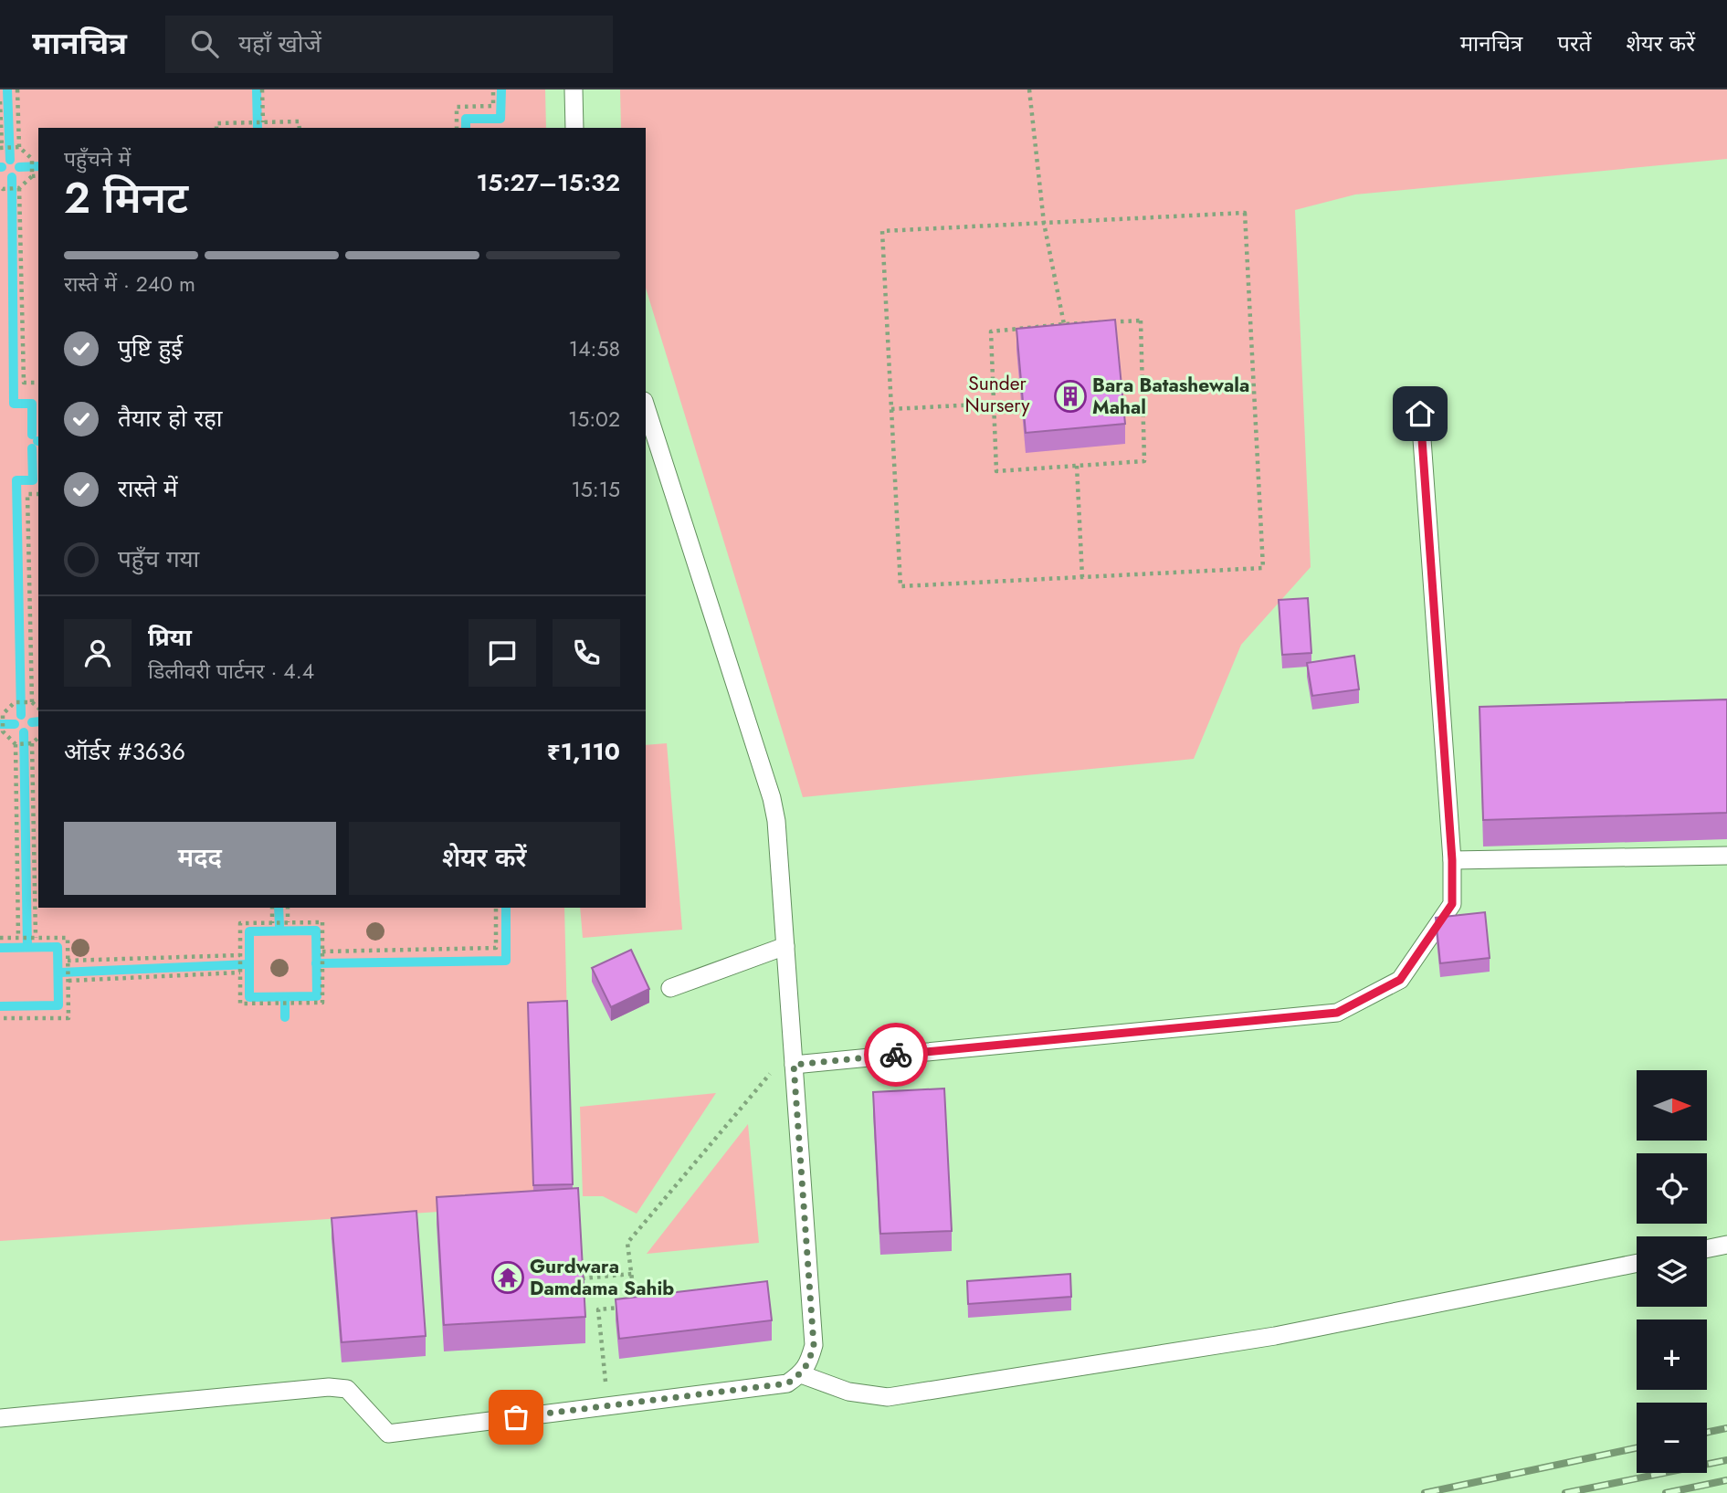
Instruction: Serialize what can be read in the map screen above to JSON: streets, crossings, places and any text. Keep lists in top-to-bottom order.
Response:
{
  "parks": ["Sunder Nursery"],
  "places": {
    "building": ["Bara Batashewala Mahal"],
    "temple": ["Gurdwara Damdama Sahib"]
  },
  "north": "right",
  "page": {
    "header": "मानचित्र",
    "search": "यहाँ खोजें",
    "nav": ["मानचित्र", "परतें", "शेयर करें"],
    "heading": ["2 मिनट", "पहुँचने में", "15:27–15:32"],
    "panel": [
      "प्रिया",
      "डिलीवरी पार्टनर · 4.4",
      "ऑर्डर #3636",
      "₹1,110"
    ],
    "bar": "रास्ते में · 240 m",
    "list": [
      ["पुष्टि हुई", "14:58"],
      ["तैयार हो रहा", "15:02"],
      ["रास्ते में", "15:15"],
      "पहुँच गया"
    ],
    "buttons": ["मदद", "शेयर करें"],
    "map_buttons": ["+", "−"]
  }
}
